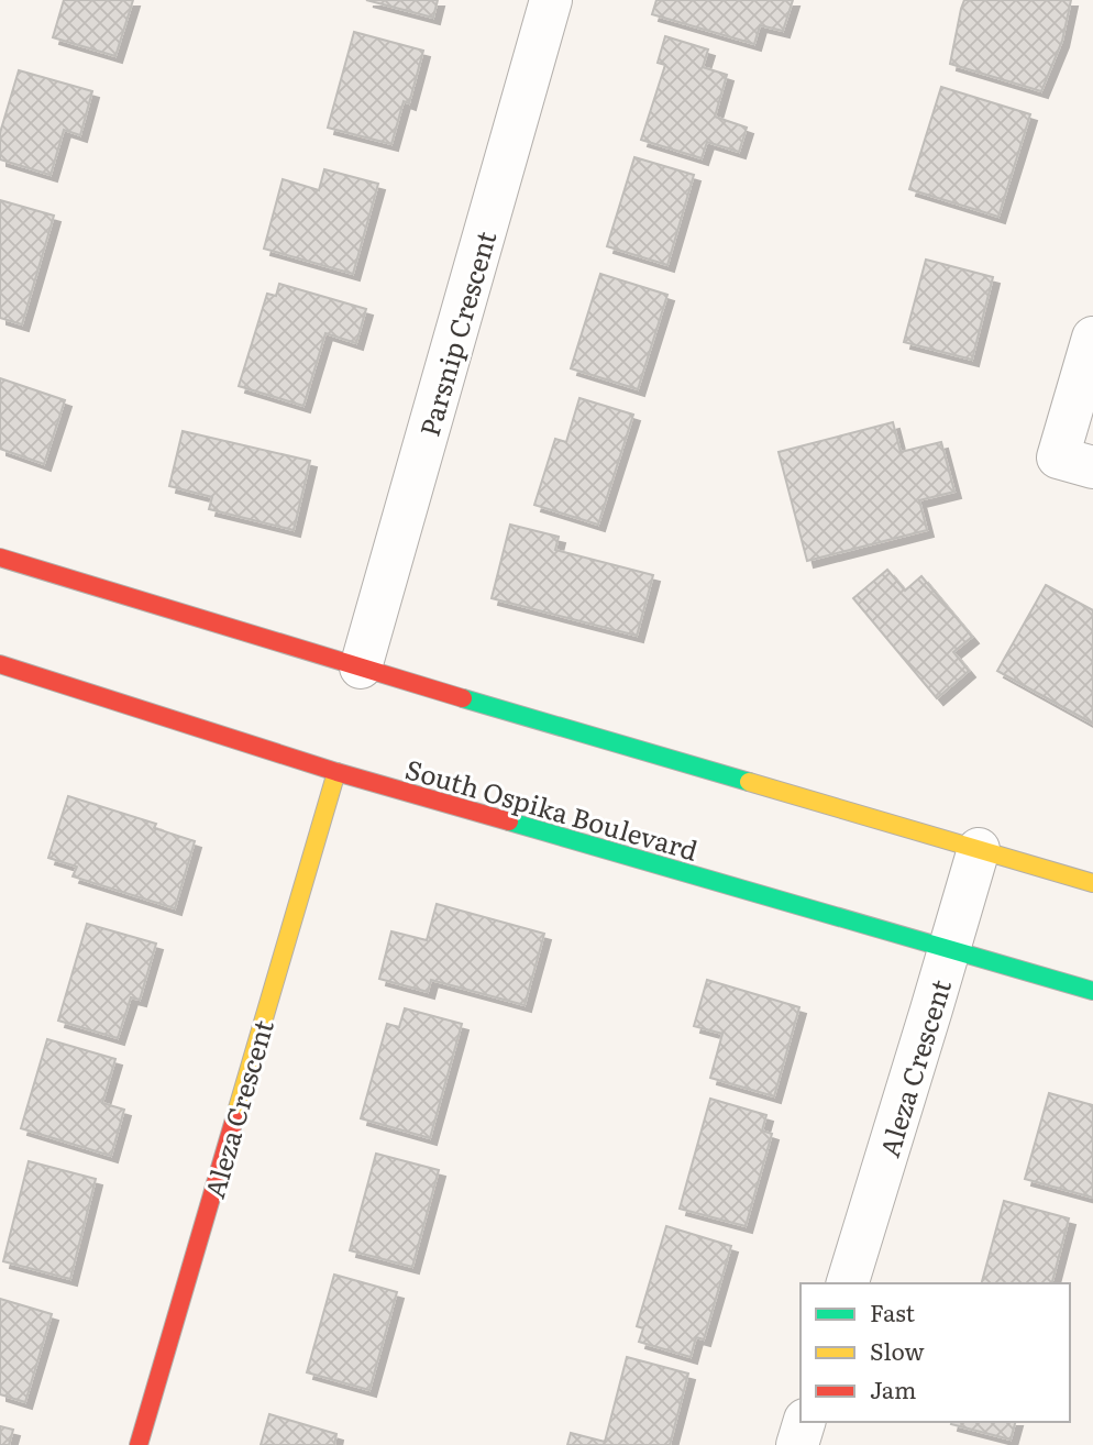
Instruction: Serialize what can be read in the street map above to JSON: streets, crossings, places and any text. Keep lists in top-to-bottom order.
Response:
{
  "streets": {
    "main road": ["South Ospika Boulevard", "Aleza Crescent"],
    "street": ["Parsnip Crescent"]
  },
  "crossings": [
    ["South Ospika Boulevard", "Aleza Crescent"]
  ],
  "legend": ["Fast", "Slow", "Jam"]
}
